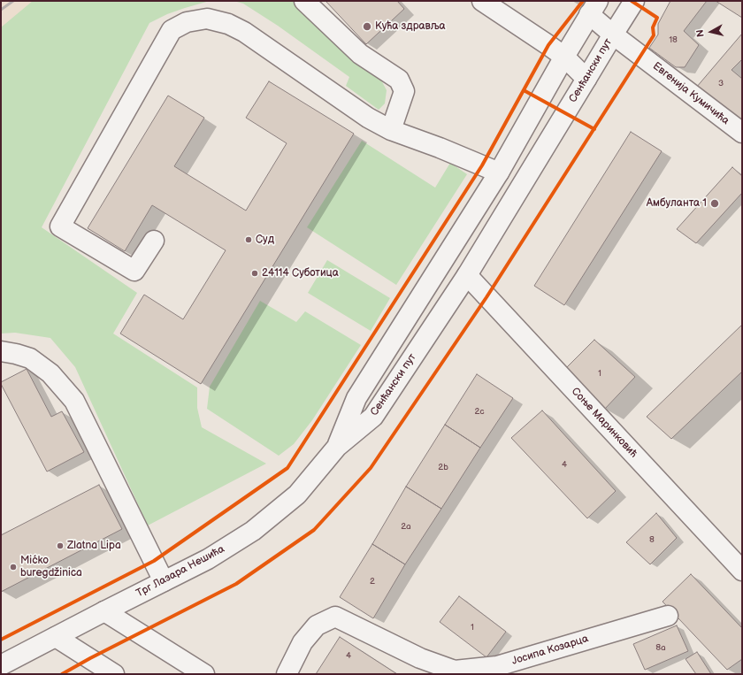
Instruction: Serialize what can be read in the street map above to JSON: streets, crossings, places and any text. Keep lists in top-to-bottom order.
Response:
{
  "streets": {
    "main road": [
      "Сенћански пут",
      "Евгенија Кумичића",
      "Соње Маринковић",
      "Трг Лазара Нешића",
      "Јосипа Козарца"
    ]
  },
  "crossings": [
    ["Сенћански пут", "Евгенија Кумичића"],
    ["Сенћански пут", "Соње Маринковић"],
    ["Сенћански пут", "Трг Лазара Нешића"]
  ],
  "places": [
    "Кућа здравља",
    "Амбуланта 1",
    "Суд",
    "24114 Суботица",
    "Zlatna Lipa",
    "Mićko buregdžinica"
  ],
  "house_numbers": [
    "18",
    "3",
    "1",
    "2c",
    "4",
    "2b",
    "2a",
    "8",
    "2",
    "1",
    "8a",
    "4"
  ],
  "north": "left"
}
